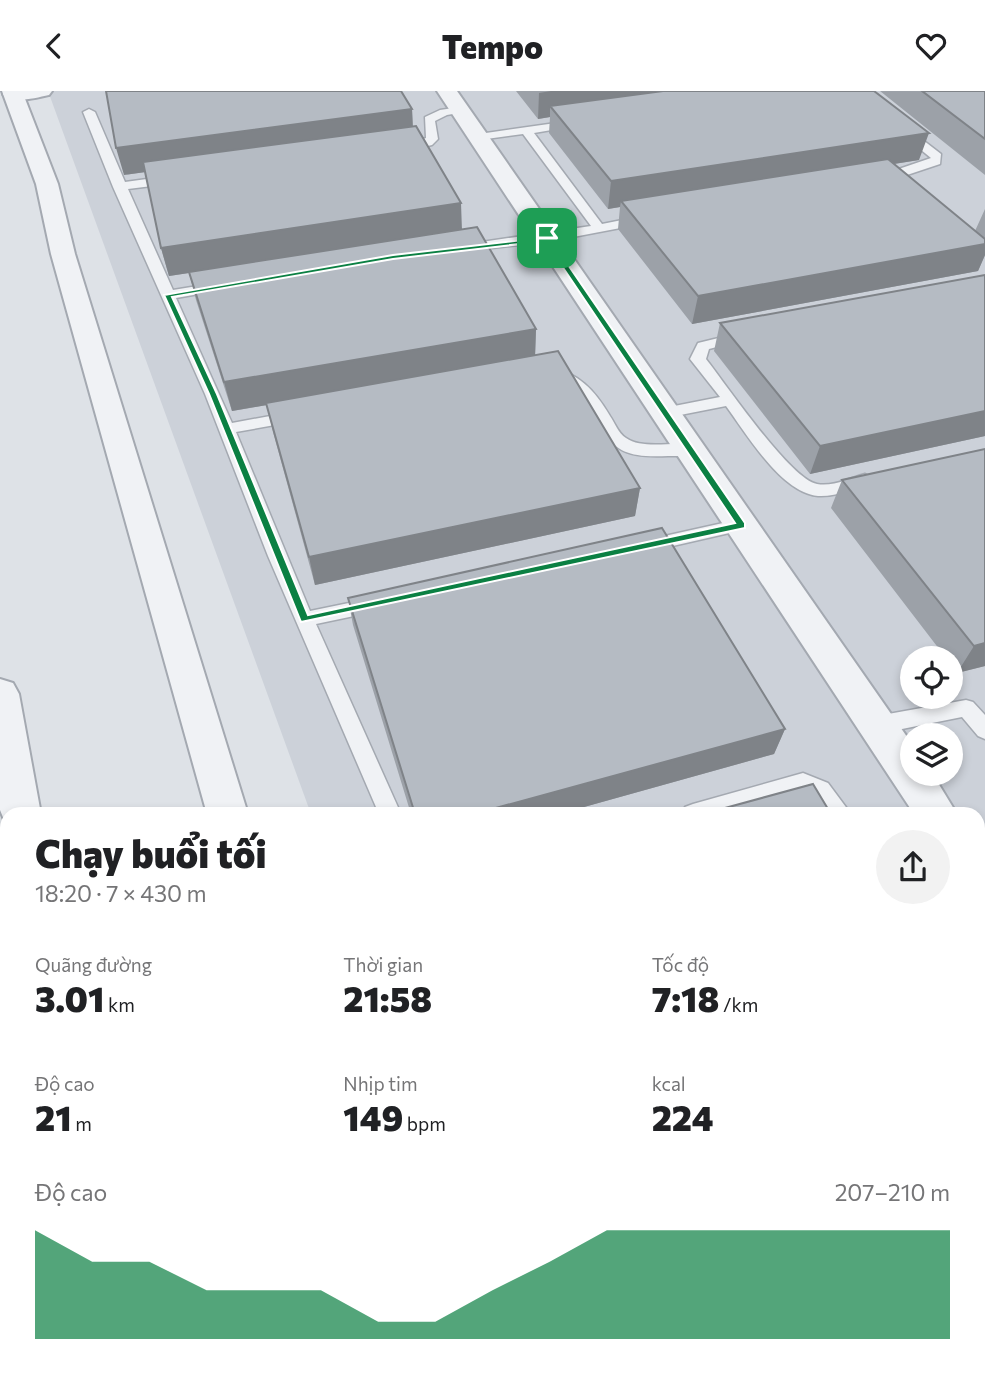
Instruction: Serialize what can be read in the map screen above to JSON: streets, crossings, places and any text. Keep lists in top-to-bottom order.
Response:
{
  "page": {
    "header": "Tempo",
    "heading": ["Chạy buổi tối", "18:20 · 7 × 430 m"],
    "stats": [
      ["Quãng đường", "3.01 km"],
      ["Thời gian", "21:58"],
      ["Tốc độ", "7:18 /km"],
      ["Độ cao", "21 m"],
      ["Nhịp tim", "149 bpm"],
      ["kcal", "224"]
    ],
    "chart": ["Độ cao", "207–210 m"]
  }
}
